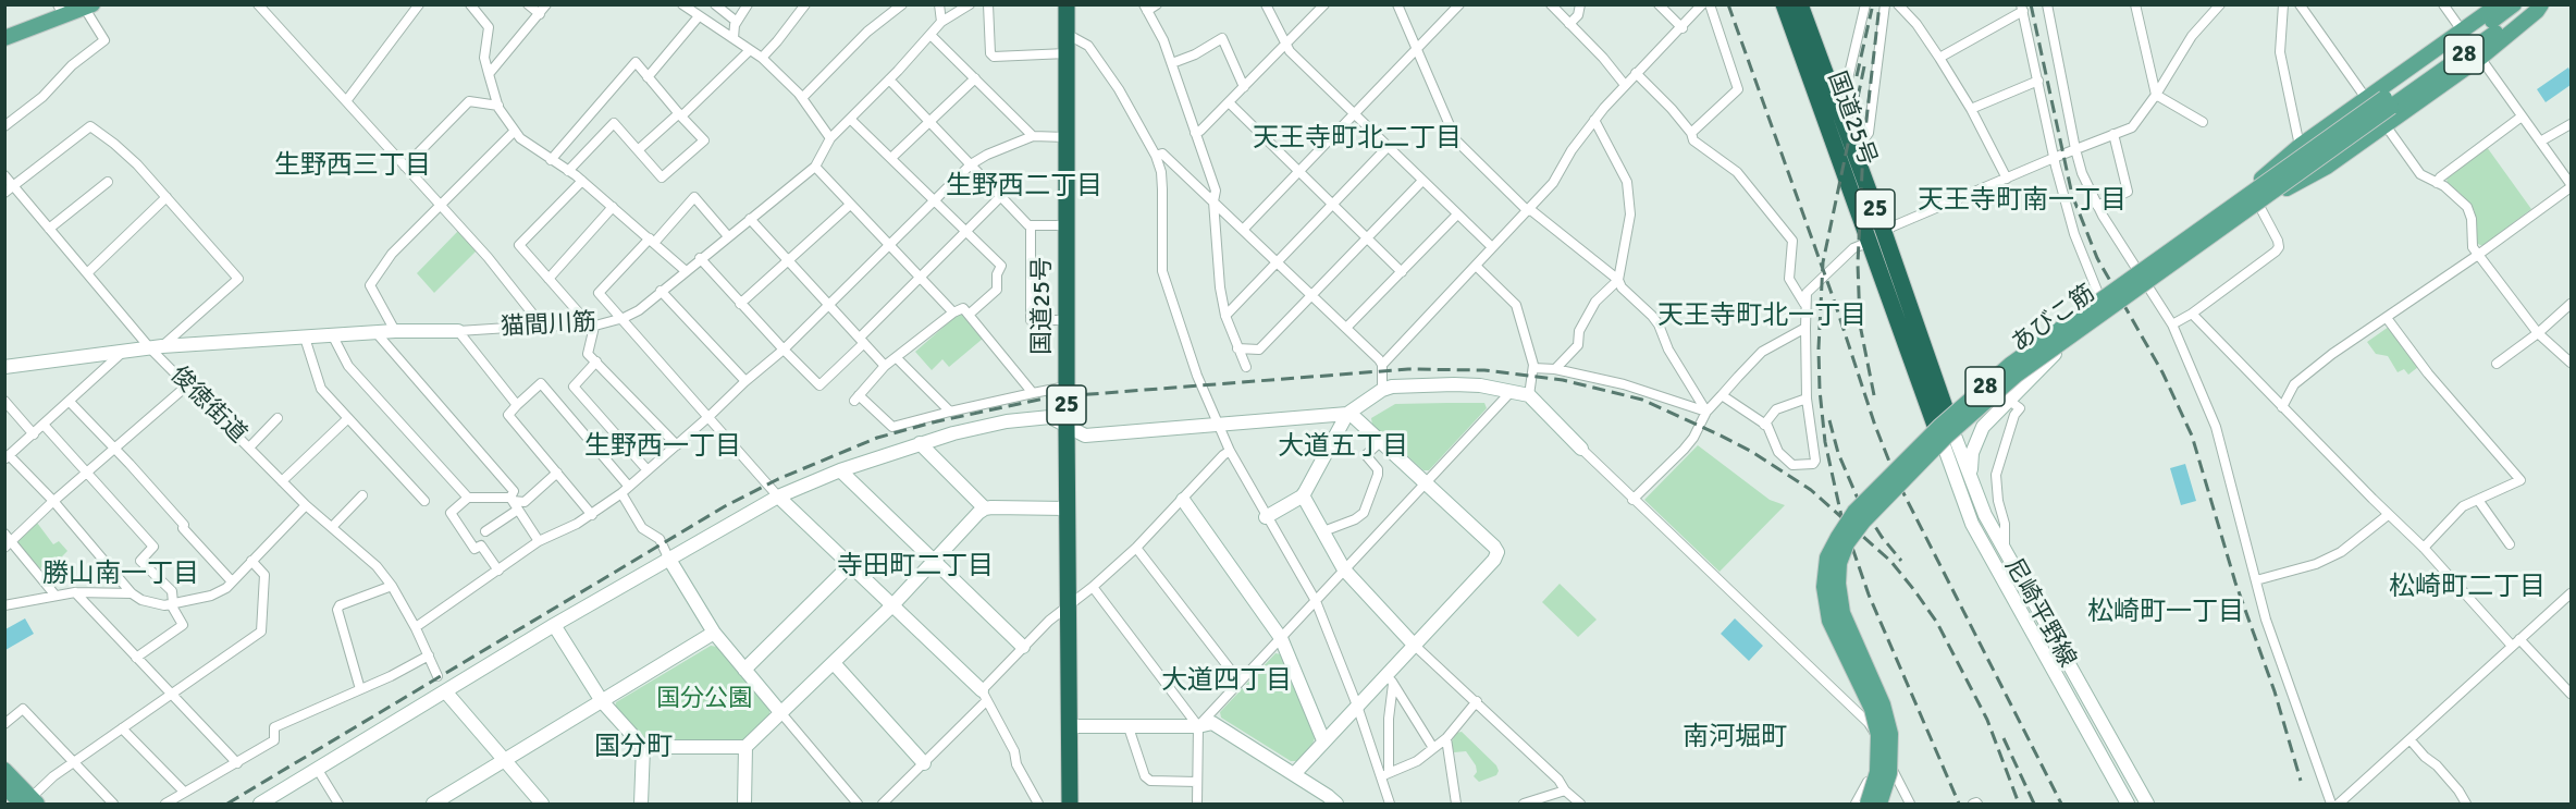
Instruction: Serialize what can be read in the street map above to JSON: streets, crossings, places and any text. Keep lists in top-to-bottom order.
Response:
{
  "streets": {
    "highway": ["国道25号", "25"],
    "main road": ["28", "あびこ筋"],
    "street": ["猫間川筋", "俊徳街道", "尼崎平野線"]
  },
  "crossings": [
    ["国道25号", "尼崎平野線"],
    ["猫間川筋", "俊徳街道"]
  ],
  "districts": [
    "天王寺町北二丁目",
    "生野西三丁目",
    "生野西二丁目",
    "天王寺町南一丁目",
    "天王寺町北一丁目",
    "生野西一丁目",
    "大道五丁目",
    "寺田町二丁目",
    "勝山南一丁目",
    "松崎町二丁目",
    "松崎町一丁目",
    "大道四丁目",
    "南河堀町",
    "国分町"
  ],
  "parks": ["国分公園"]
}
